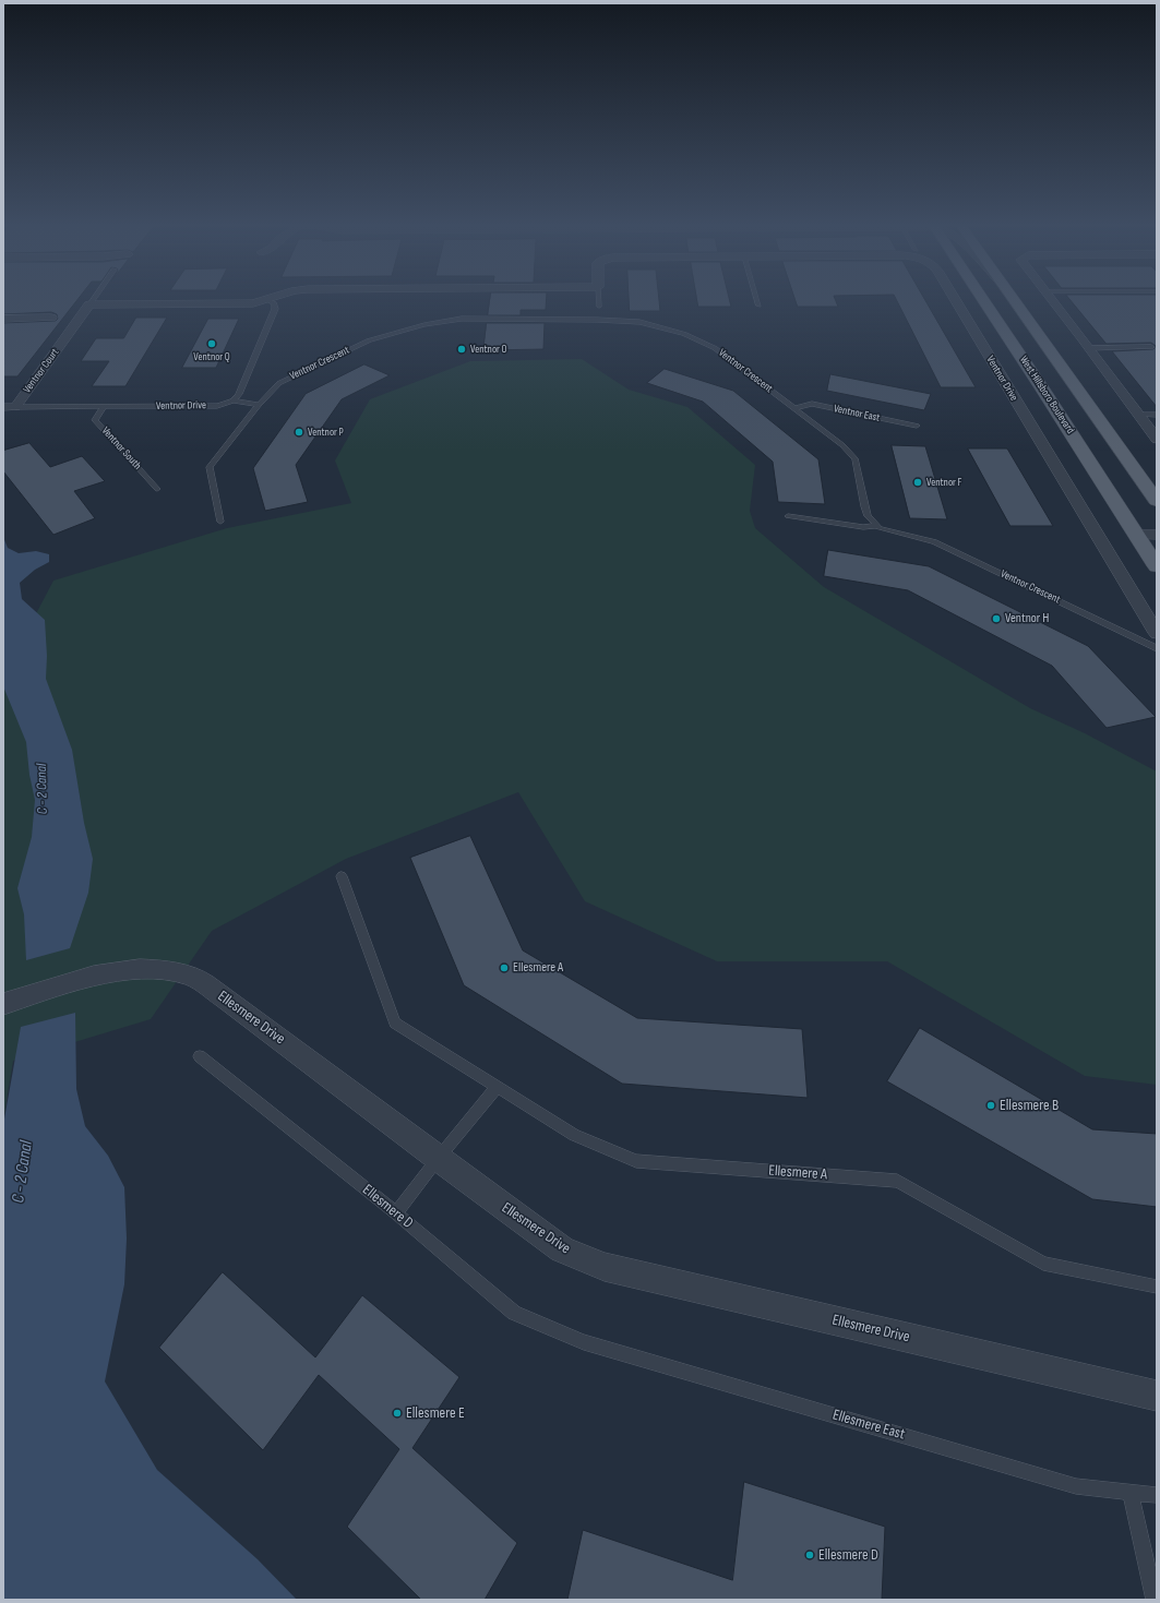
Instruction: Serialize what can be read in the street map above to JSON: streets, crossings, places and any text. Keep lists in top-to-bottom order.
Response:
{
  "streets": {
    "main road": ["West Hillsboro Boulevard"],
    "street": ["Ventnor Court", "Ventnor Drive", "Ellesmere Drive"],
    "lane": [
      "Ventnor Crescent",
      "Ventnor East",
      "Ventnor South",
      "Ellesmere A",
      "Ellesmere D",
      "Ellesmere East"
    ]
  },
  "crossings": [
    ["Ventnor Crescent", "Ventnor East"],
    ["Ventnor Court", "Ventnor Drive"],
    ["Ventnor Drive", "Ventnor South"],
    ["Ellesmere D", "Ellesmere East"]
  ],
  "water": ["C - 2 Canal"],
  "places": [
    "Ventnor Q",
    "Ventnor O",
    "Ventnor P",
    "Ventnor F",
    "Ventnor H",
    "Ellesmere A",
    "Ellesmere B",
    "Ellesmere E",
    "Ellesmere D"
  ]
}
